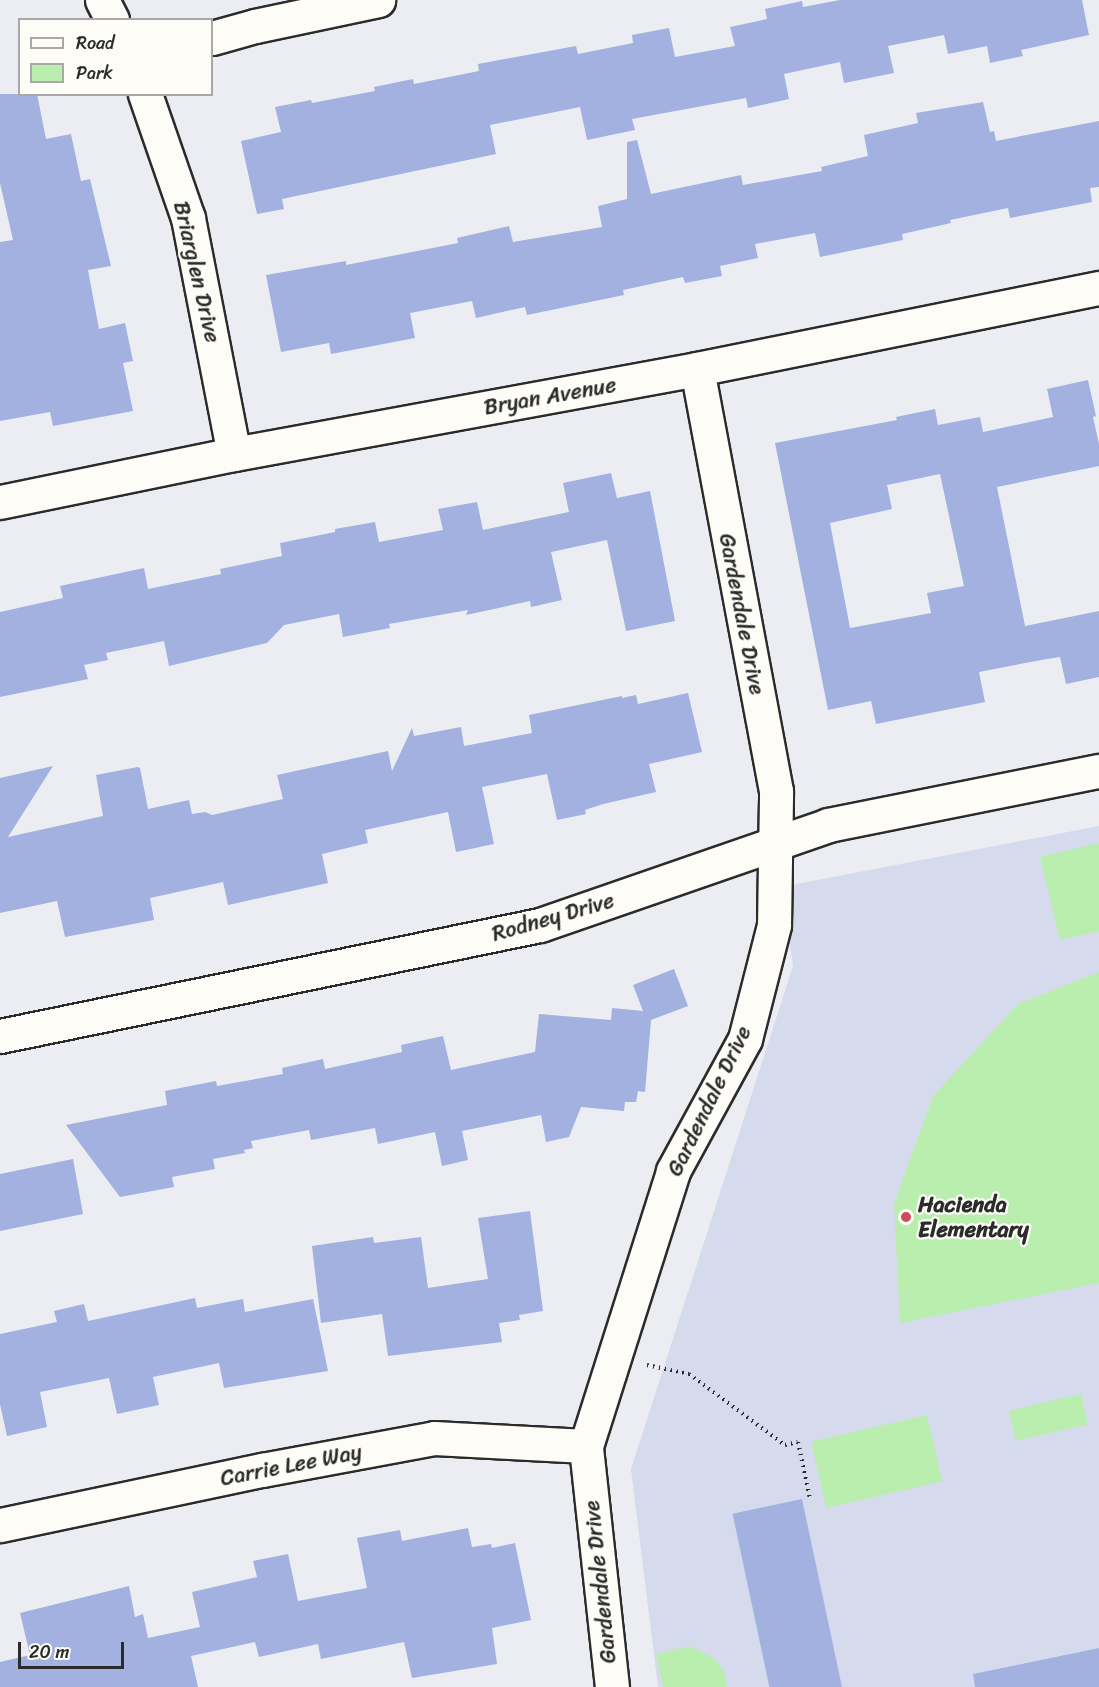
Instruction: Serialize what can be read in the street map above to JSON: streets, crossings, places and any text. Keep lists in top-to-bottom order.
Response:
{
  "streets": {
    "street": [
      "Briarglen Drive",
      "Bryan Avenue",
      "Gardendale Drive",
      "Rodney Drive",
      "Carrie Lee Way"
    ]
  },
  "crossings": [
    ["Briarglen Drive", "Bryan Avenue"],
    ["Bryan Avenue", "Gardendale Drive"],
    ["Gardendale Drive", "Rodney Drive"],
    ["Gardendale Drive", "Carrie Lee Way"]
  ],
  "places": ["Hacienda Elementary"],
  "legend": ["Road", "Park"],
  "scale_bar": "20 m"
}
